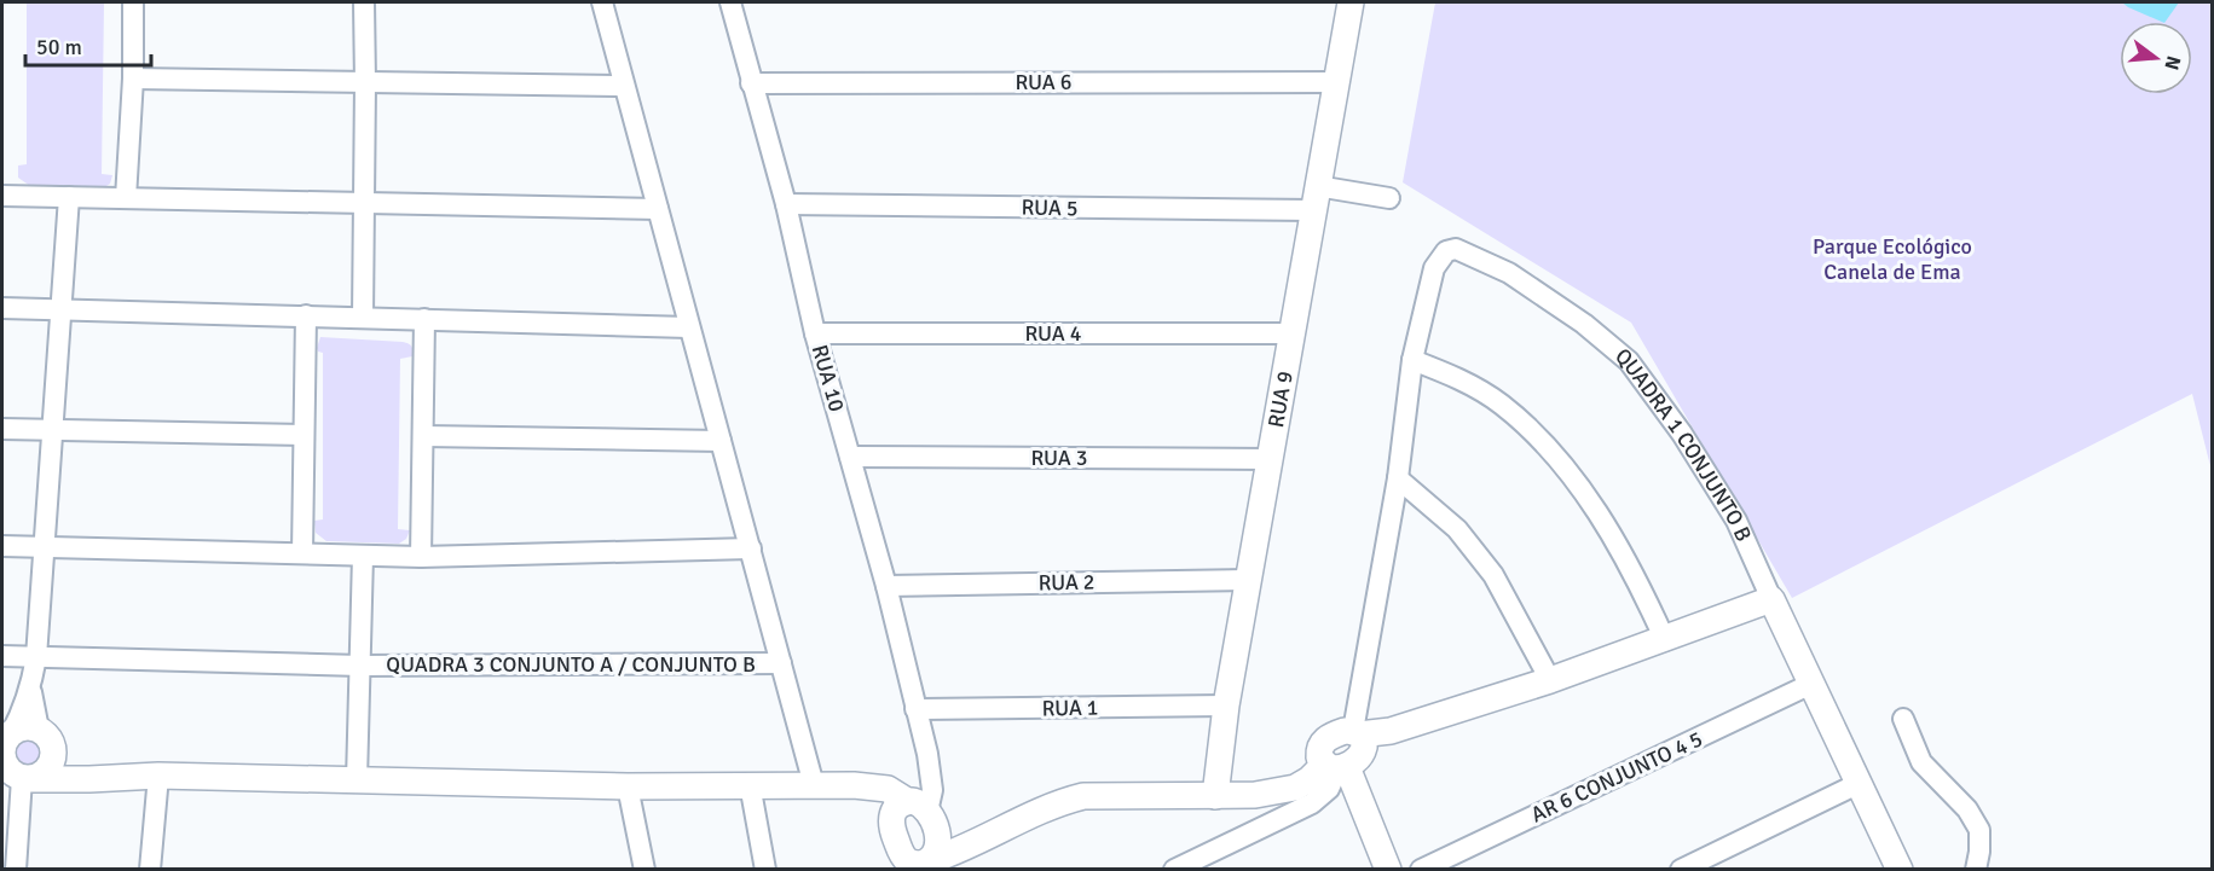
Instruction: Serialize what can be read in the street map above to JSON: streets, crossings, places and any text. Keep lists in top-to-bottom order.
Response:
{
  "streets": {
    "street": [
      "RUA 6",
      "RUA 5",
      "RUA 4",
      "RUA 10",
      "RUA 9",
      "QUADRA 1 CONJUNTO B",
      "RUA 3",
      "RUA 2",
      "QUADRA 3 CONJUNTO A / CONJUNTO B",
      "RUA 1",
      "AR 6 CONJUNTO 4 5"
    ]
  },
  "crossings": [
    ["RUA 6", "RUA 10"],
    ["RUA 6", "RUA 9"],
    ["RUA 5", "RUA 10"],
    ["RUA 5", "RUA 9"],
    ["RUA 4", "RUA 10"],
    ["RUA 4", "RUA 9"],
    ["RUA 10", "RUA 3"],
    ["RUA 10", "RUA 2"],
    ["RUA 10", "RUA 1"],
    ["RUA 9", "RUA 3"],
    ["RUA 9", "RUA 2"],
    ["RUA 9", "RUA 1"]
  ],
  "parks": ["Parque Ecológico Canela de Ema"],
  "scale_bar": "50 m",
  "north": "right"
}
